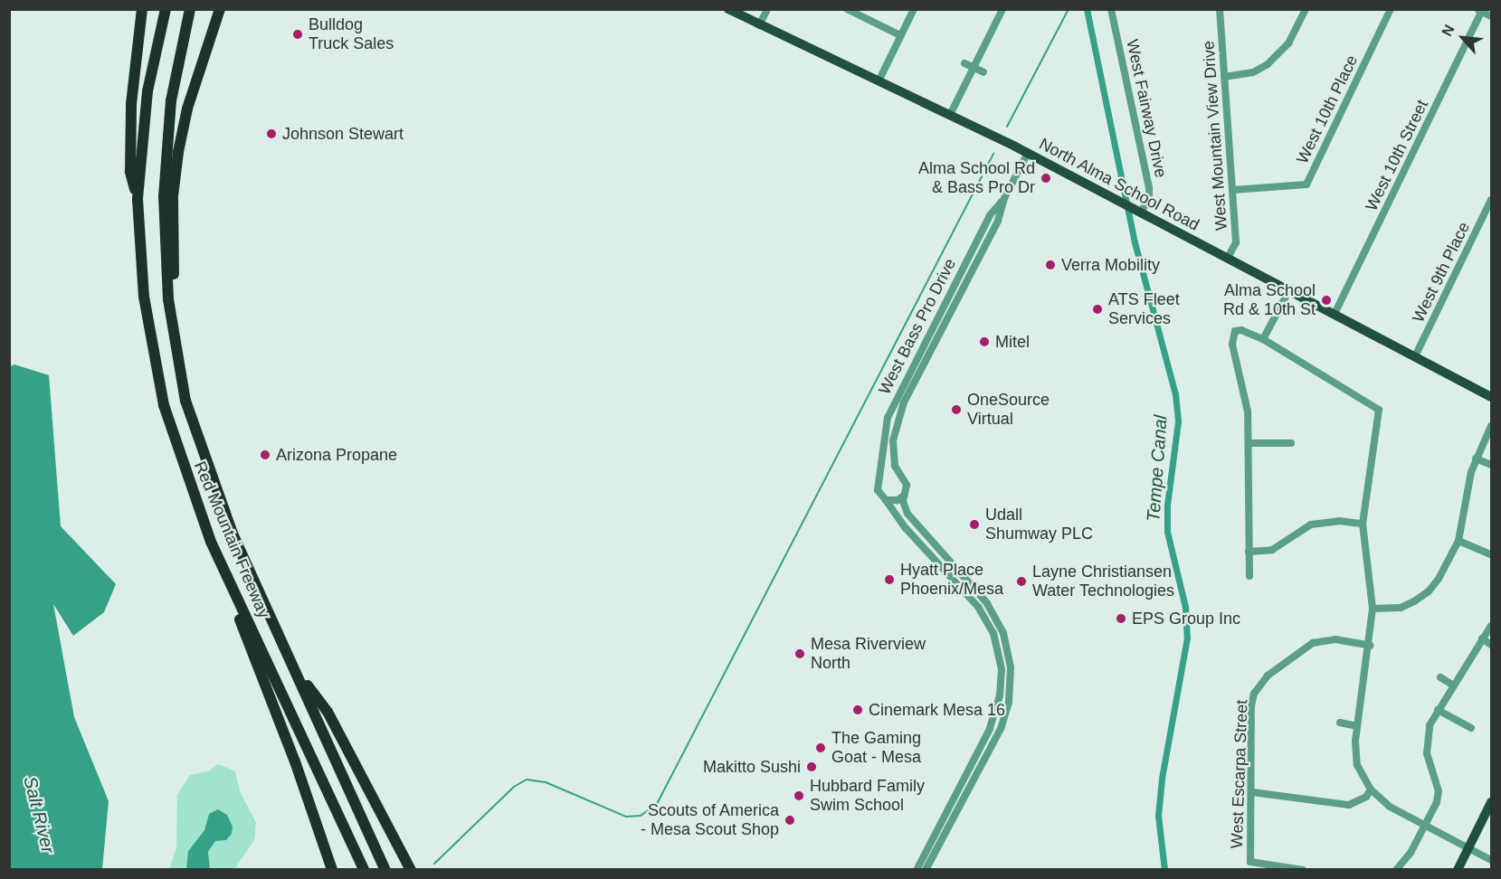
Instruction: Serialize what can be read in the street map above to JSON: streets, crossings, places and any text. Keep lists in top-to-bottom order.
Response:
{
  "streets": {
    "highway": ["Red Mountain Freeway"],
    "main road": ["North Alma School Road"],
    "street": [
      "West Fairway Drive",
      "West 10th Place",
      "West Mountain View Drive",
      "West 10th Street",
      "West 9th Place",
      "West Bass Pro Drive",
      "West Escarpa Street"
    ]
  },
  "crossings": [
    ["West Fairway Drive", "North Alma School Road"],
    ["West 10th Place", "West Mountain View Drive"],
    ["West Mountain View Drive", "North Alma School Road"],
    ["West 10th Street", "North Alma School Road"],
    ["North Alma School Road", "West 9th Place"],
    ["North Alma School Road", "West Bass Pro Drive"]
  ],
  "water": ["Tempe Canal", "Salt River"],
  "places": [
    "Bulldog Truck Sales",
    "Johnson Stewart",
    "Alma School Rd & Bass Pro Dr",
    "Verra Mobility",
    "Alma School Rd & 10th St",
    "ATS Fleet Services",
    "Mitel",
    "OneSource Virtual",
    "Arizona Propane",
    "Udall Shumway PLC",
    "Hyatt Place Phoenix/Mesa",
    "Layne Christiansen Water Technologies",
    "EPS Group Inc",
    "Mesa Riverview North",
    "Cinemark Mesa 16",
    "The Gaming Goat - Mesa",
    "Makitto Sushi",
    "Hubbard Family Swim School",
    "Scouts of America - Mesa Scout Shop"
  ],
  "north": "top left"
}
